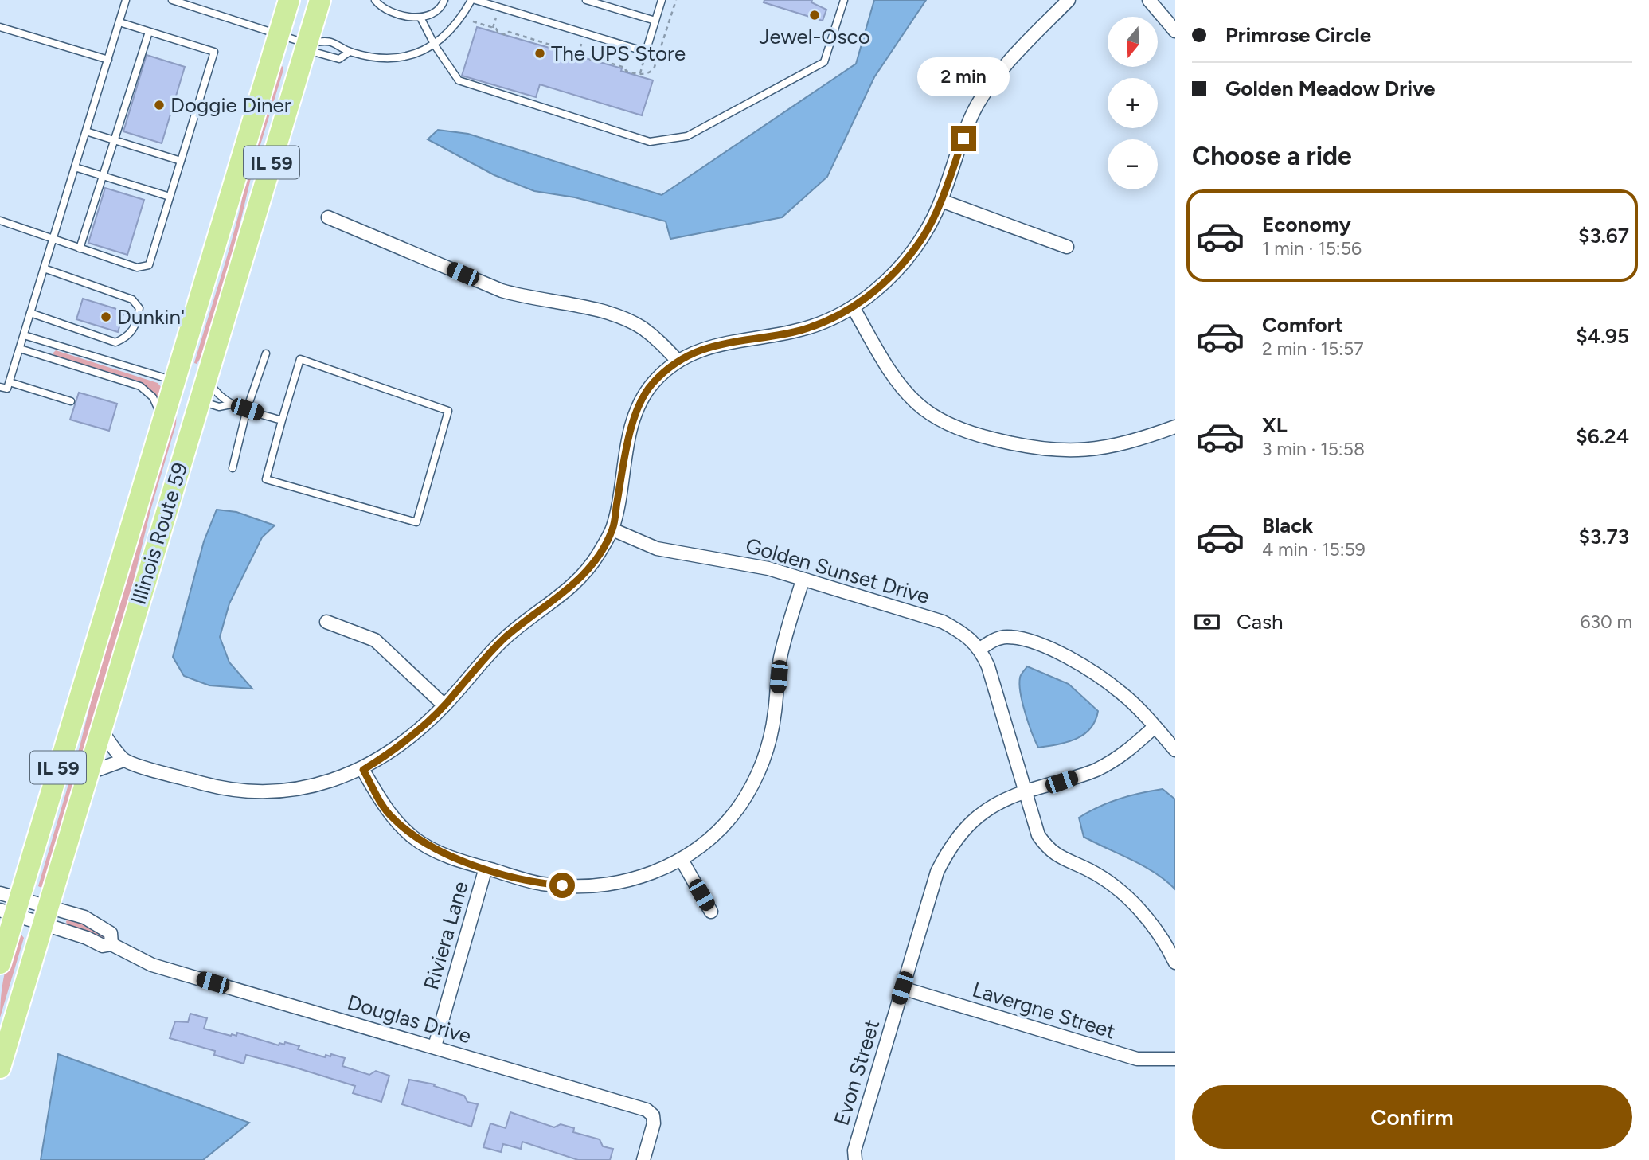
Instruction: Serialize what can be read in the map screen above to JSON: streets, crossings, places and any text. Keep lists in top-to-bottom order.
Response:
{
  "streets": {
    "main road": ["IL 59", "Illinois Route 59"],
    "street": [
      "Golden Sunset Drive",
      "Riviera Lane",
      "Lavergne Street",
      "Douglas Drive",
      "Evon Street"
    ]
  },
  "crossings": [
    ["Illinois Route 59", "Douglas Drive"],
    ["Golden Sunset Drive", "Evon Street"],
    ["Riviera Lane", "Douglas Drive"],
    ["Lavergne Street", "Evon Street"]
  ],
  "places": [
    "Jewel-Osco",
    "The UPS Store",
    "Doggie Diner",
    "Dunkin'"
  ],
  "north": "bottom",
  "page": {
    "banner": ["Primrose Circle", "Golden Meadow Drive"],
    "map_buttons": ["+", "−"],
    "bubble": "2 min",
    "heading": "Choose a ride",
    "list": [
      {
        "name": "Economy",
        "note": "1 min · 15:56",
        "value": "$3.67"
      },
      {
        "name": "Comfort",
        "note": "2 min · 15:57",
        "value": "$4.95"
      },
      {
        "name": "XL",
        "note": "3 min · 15:58",
        "value": "$6.24"
      },
      {
        "name": "Black",
        "note": "4 min · 15:59",
        "value": "$3.73"
      }
    ],
    "pay": ["Cash", "630 m"],
    "buttons": "Confirm"
  }
}
